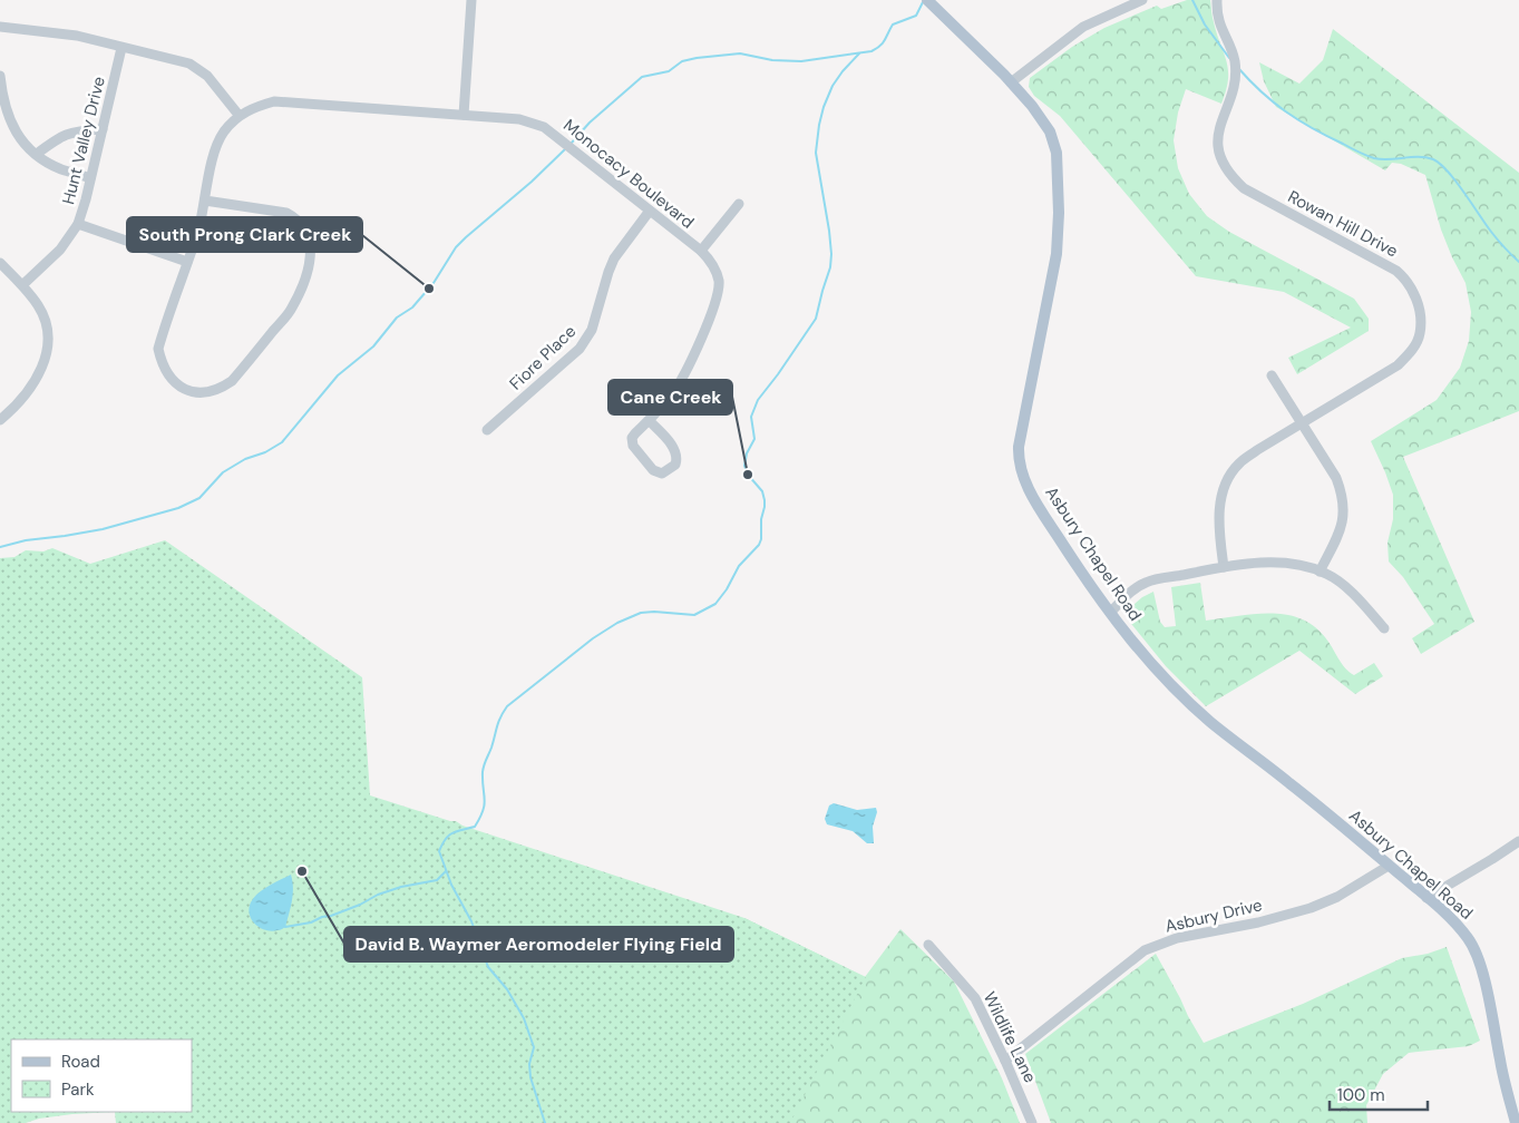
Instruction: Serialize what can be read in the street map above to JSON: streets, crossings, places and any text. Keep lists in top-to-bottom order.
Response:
{
  "streets": {
    "main road": ["Asbury Chapel Road"],
    "street": [
      "Hunt Valley Drive",
      "Monocacy Boulevard",
      "Rowan Hill Drive",
      "Fiore Place",
      "Asbury Drive",
      "Wildlife Lane"
    ]
  },
  "crossings": [
    ["Monocacy Boulevard", "Fiore Place"],
    ["Asbury Chapel Road", "Asbury Drive"],
    ["Asbury Drive", "Wildlife Lane"]
  ],
  "places": ["South Prong Clark Creek", "Cane Creek", "David B. Waymer Aeromodeler Flying Field"],
  "legend": ["Road", "Park"],
  "scale_bar": "100 m"
}
